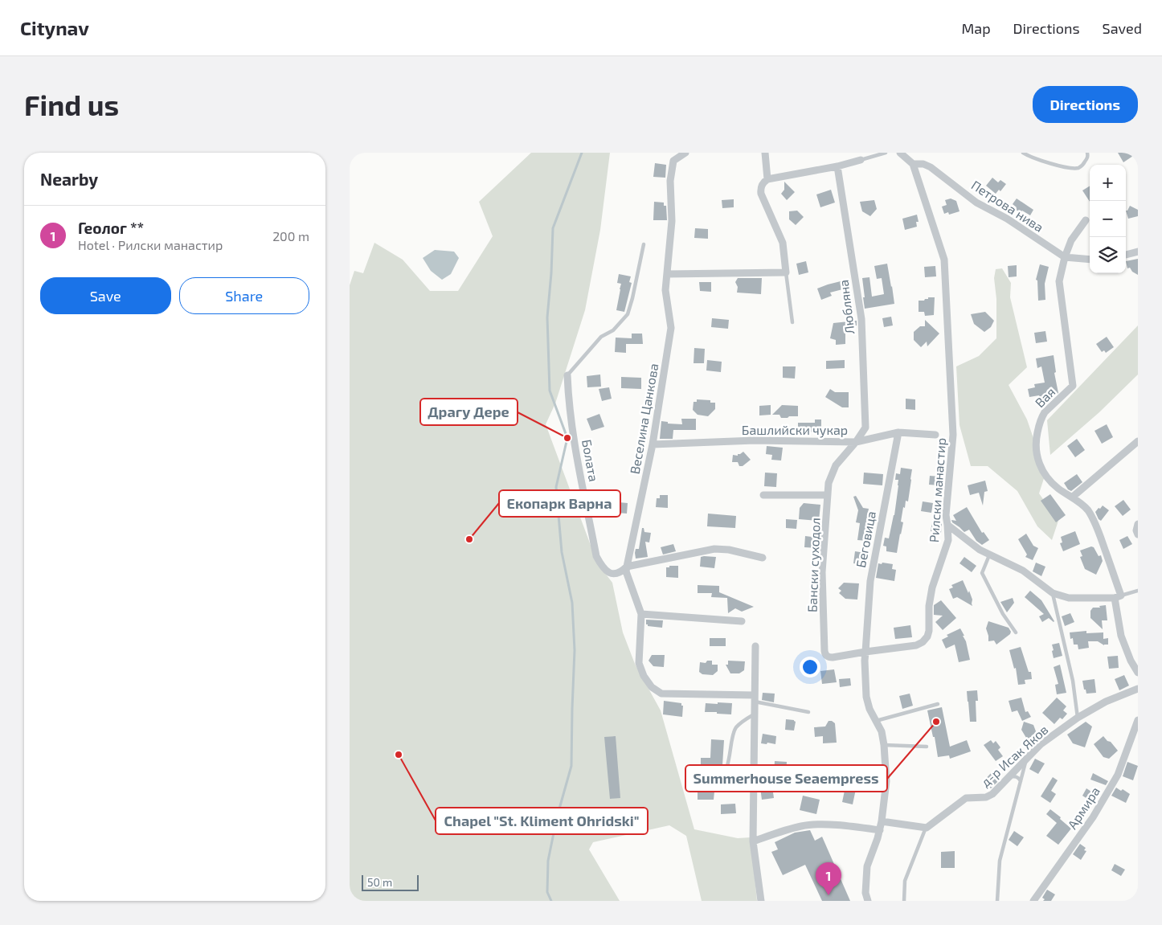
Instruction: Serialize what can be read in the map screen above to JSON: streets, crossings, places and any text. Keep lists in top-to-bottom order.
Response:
{
  "streets": {
    "street": [
      "Петрова нива",
      "Любляна",
      "Вая",
      "Веселина Цанкова",
      "Башлийски чукар",
      "Болата",
      "Рилски манастир",
      "Беговица",
      "Бански суходол",
      "д-р Исак Яков",
      "Армира"
    ]
  },
  "crossings": [
    ["Петрова нива", "Вая"],
    ["Петрова нива", "Рилски манастир"],
    ["Любляна", "Башлийски чукар"],
    ["Любляна", "Бански суходол"],
    ["Веселина Цанкова", "Башлийски чукар"],
    ["Веселина Цанкова", "Болата"],
    ["Башлийски чукар", "Беговица"],
    ["Башлийски чукар", "Бански суходол"],
    ["Рилски манастир", "Беговица"],
    ["Рилски манастир", "Бански суходол"],
    ["Беговица", "Бански суходол"]
  ],
  "places": [
    "Драгу Дере",
    "Екопарк Варна",
    "Summerhouse Seaempress",
    "Chapel \"St. Kliment Ohridski\""
  ],
  "scale_bar": "50 m",
  "page": {
    "header": "Citynav",
    "nav": ["Map", "Directions", "Saved"],
    "buttons": [
      "Directions",
      ["Save", "Share"]
    ],
    "title": "Find us",
    "heading": "Nearby",
    "map_buttons": ["+", "−"],
    "list": [
      {
        "mark": "1",
        "name": "Геолог **",
        "note": "Hotel · Рилски манастир",
        "value": "200 m"
      }
    ],
    "pins": "1",
    "scale": "50 m"
  }
}
